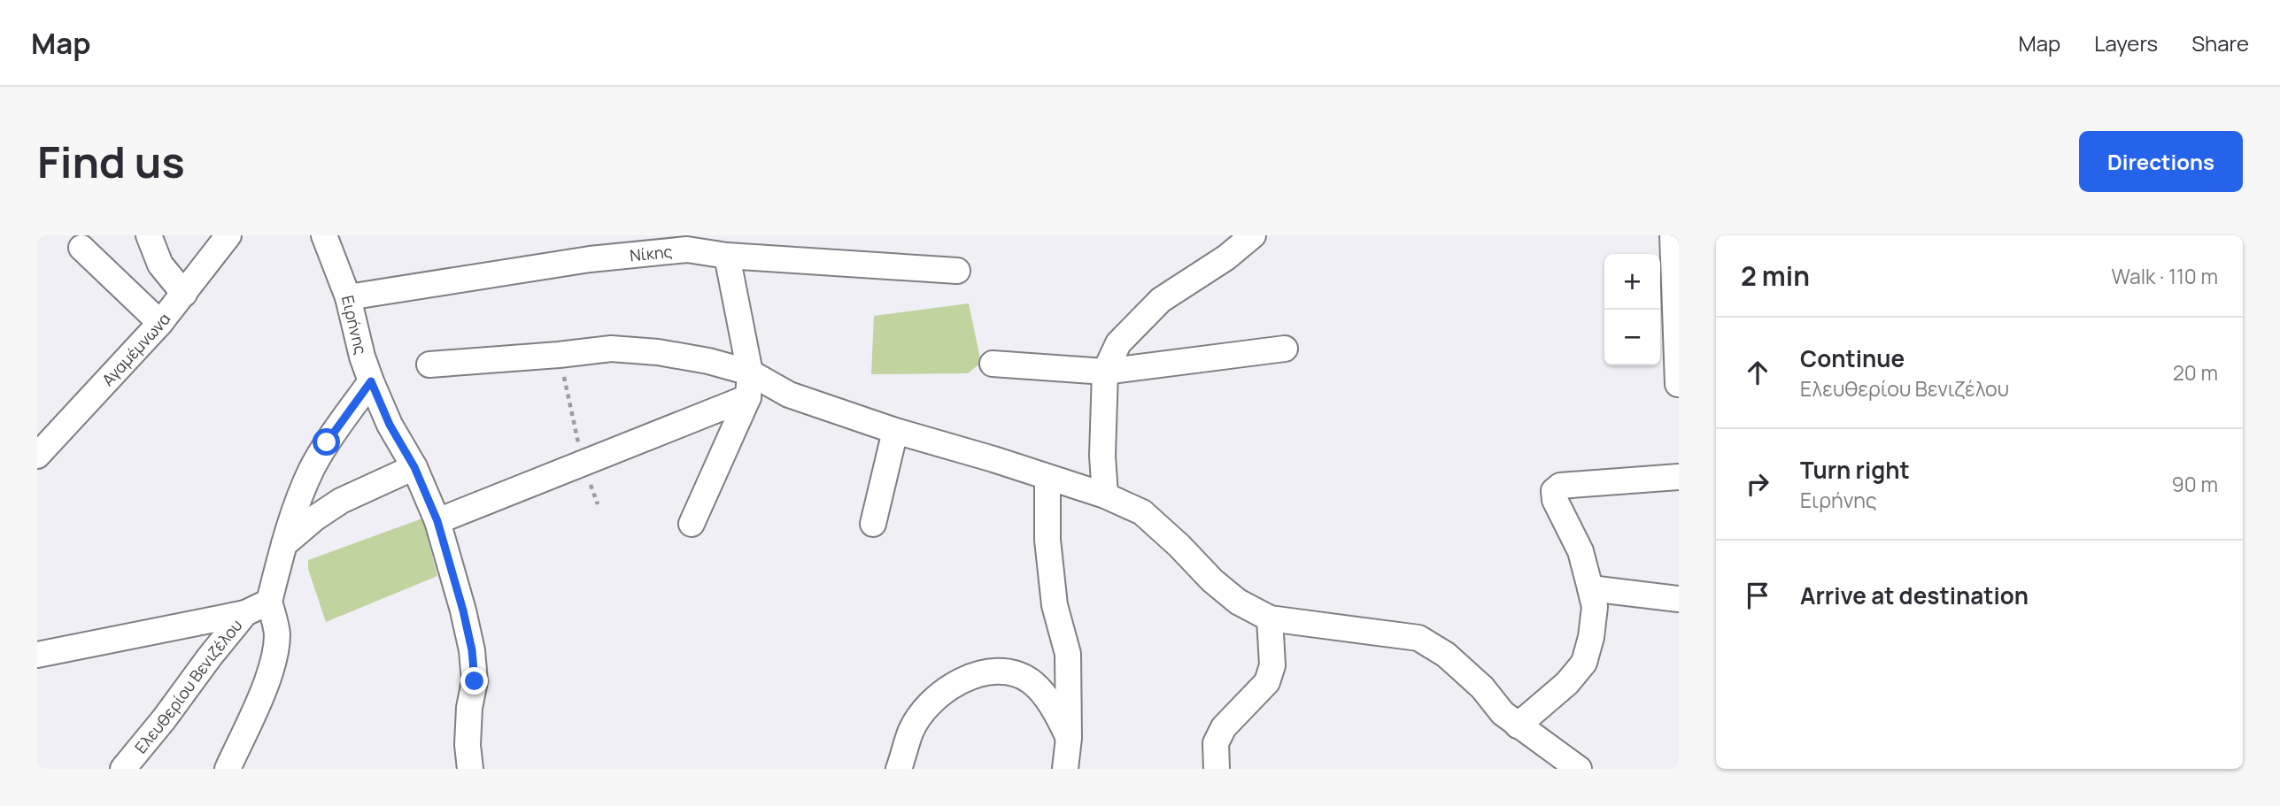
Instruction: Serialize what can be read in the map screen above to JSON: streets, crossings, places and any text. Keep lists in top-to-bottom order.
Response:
{
  "streets": {
    "street": [
      "Νίκης",
      "Ειρήνης",
      "Αγαμέμνωνα",
      "Ελευθερίου Βενιζέλου"
    ]
  },
  "crossings": [
    ["Νίκης", "Ειρήνης"]
  ],
  "page": {
    "header": "Map",
    "nav": ["Map", "Layers", "Share"],
    "buttons": "Directions",
    "title": "Find us",
    "heading": ["2 min", "Walk · 110 m"],
    "map_buttons": ["+", "−"],
    "list": [
      ["Continue", "Ελευθερίου Βενιζέλου", "20 m"],
      ["Turn right", "Ειρήνης", "90 m"],
      "Arrive at destination"
    ]
  }
}
